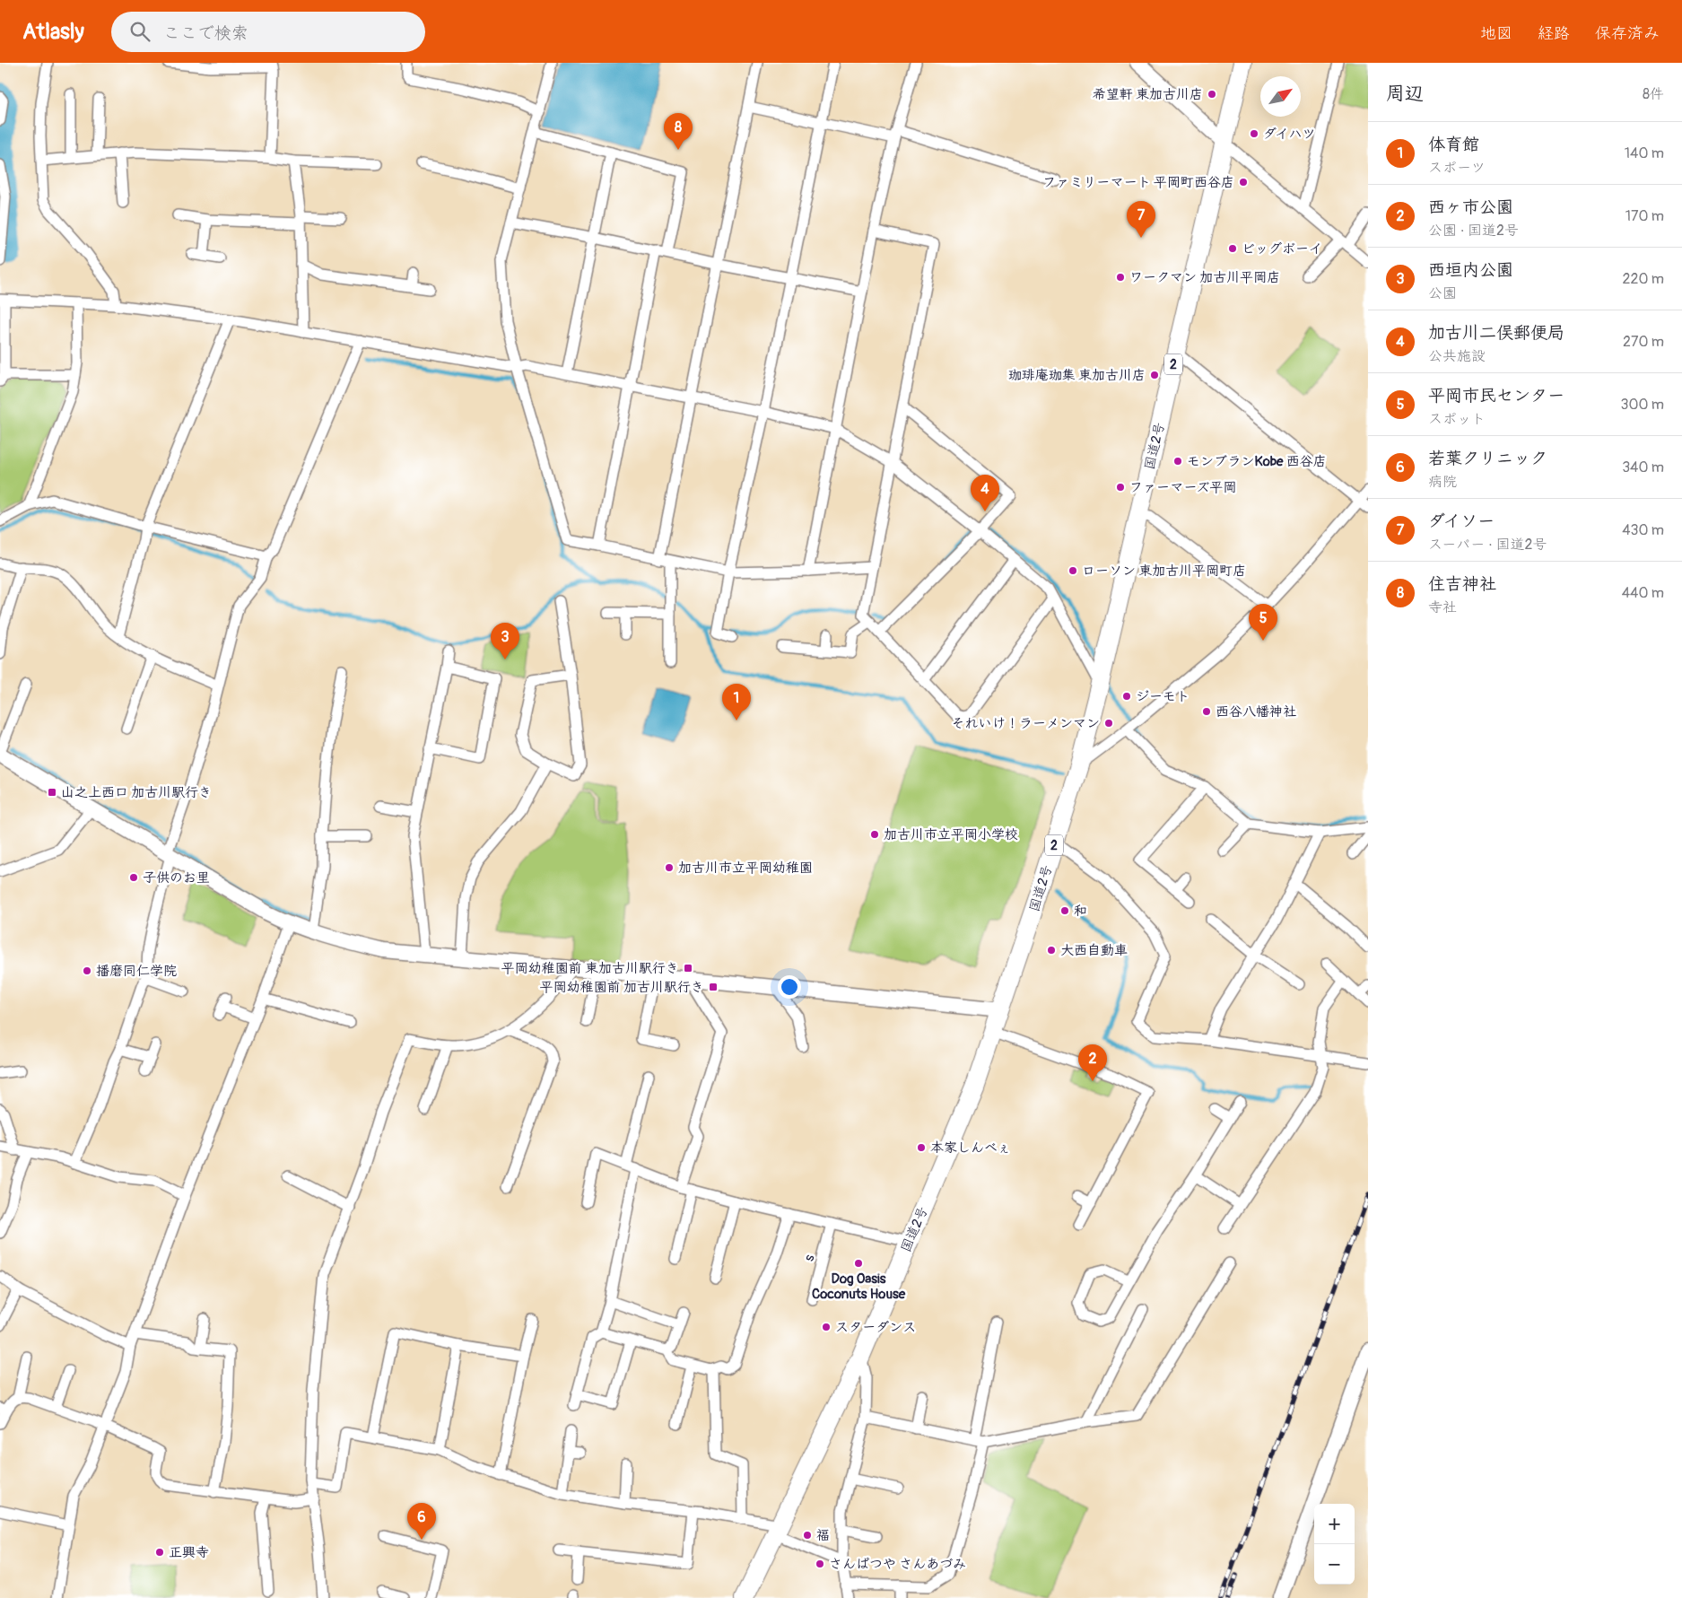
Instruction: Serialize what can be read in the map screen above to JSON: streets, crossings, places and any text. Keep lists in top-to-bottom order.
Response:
{
  "streets": {
    "highway": ["2", "国道2号"],
    "street": ["s"]
  },
  "places": {
    "other": [
      "希望軒 東加古川店",
      "ダイハツ",
      "ファミリーマート 平岡町西谷店",
      "ビッグボーイ",
      "ワークマン 加古川平岡店",
      "珈琲庵珈集 東加古川店",
      "モンブランKobe 西谷店",
      "ファーマーズ平岡",
      "ローソン 東加古川平岡町店",
      "ジーモト",
      "西谷八幡神社",
      "それいけ！ラーメンマン",
      "加古川市立平岡小学校",
      "加古川市立平岡幼稚園",
      "子供のお里",
      "和",
      "大西自動車",
      "播磨同仁学院",
      "本家しんべぇ",
      "Dog Oasis Coconuts House",
      "スターダンス",
      "福",
      "正興寺",
      "さんぱつや さんあづみ"
    ],
    "transit": ["山之上西口 加古川駅行き", "平岡幼稚園前 東加古川駅行き", "平岡幼稚園前 加古川駅行き"]
  },
  "north": "top right",
  "page": {
    "header": "Atlasly",
    "search": "ここで検索",
    "nav": ["地図", "経路", "保存済み"],
    "heading": ["周辺", "8件"],
    "pins": [
      "8",
      "7",
      "4",
      "5",
      "3",
      "1",
      "2",
      "6"
    ],
    "list": [
      {
        "mark": "1",
        "name": "体育館",
        "note": "スポーツ",
        "value": "140 m"
      },
      {
        "mark": "2",
        "name": "西ヶ市公園",
        "note": "公園 · 国道2号",
        "value": "170 m"
      },
      {
        "mark": "3",
        "name": "西垣内公園",
        "note": "公園",
        "value": "220 m"
      },
      {
        "mark": "4",
        "name": "加古川二俣郵便局",
        "note": "公共施設",
        "value": "270 m"
      },
      {
        "mark": "5",
        "name": "平岡市民センター",
        "note": "スポット",
        "value": "300 m"
      },
      {
        "mark": "6",
        "name": "若葉クリニック",
        "note": "病院",
        "value": "340 m"
      },
      {
        "mark": "7",
        "name": "ダイソー",
        "note": "スーパー · 国道2号",
        "value": "430 m"
      },
      {
        "mark": "8",
        "name": "住吉神社",
        "note": "寺社",
        "value": "440 m"
      }
    ],
    "map_buttons": ["+", "−"]
  }
}
